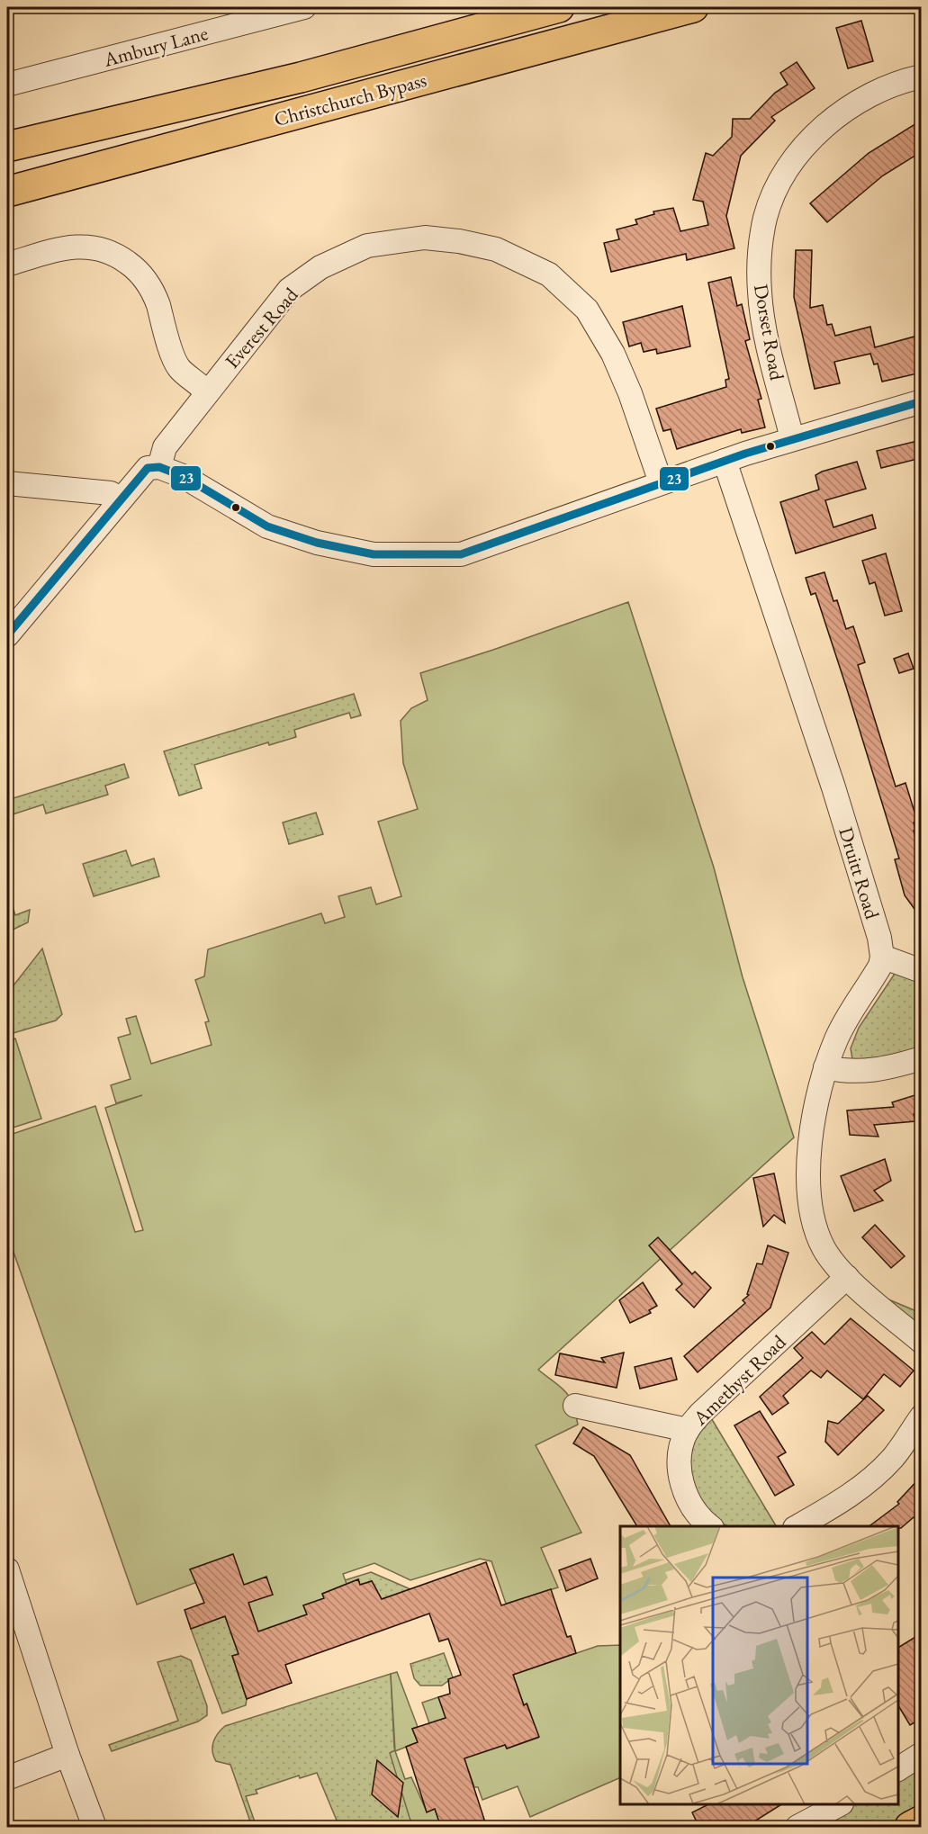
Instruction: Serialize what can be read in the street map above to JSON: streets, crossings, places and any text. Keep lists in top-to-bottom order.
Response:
{
  "streets": {
    "main road": ["Christchurch Bypass"],
    "street": [
      "Ambury Lane",
      "Everest Road",
      "Dorset Road",
      "Druitt Road",
      "Amethyst Road"
    ]
  },
  "lines": ["transit line 23"]
}
